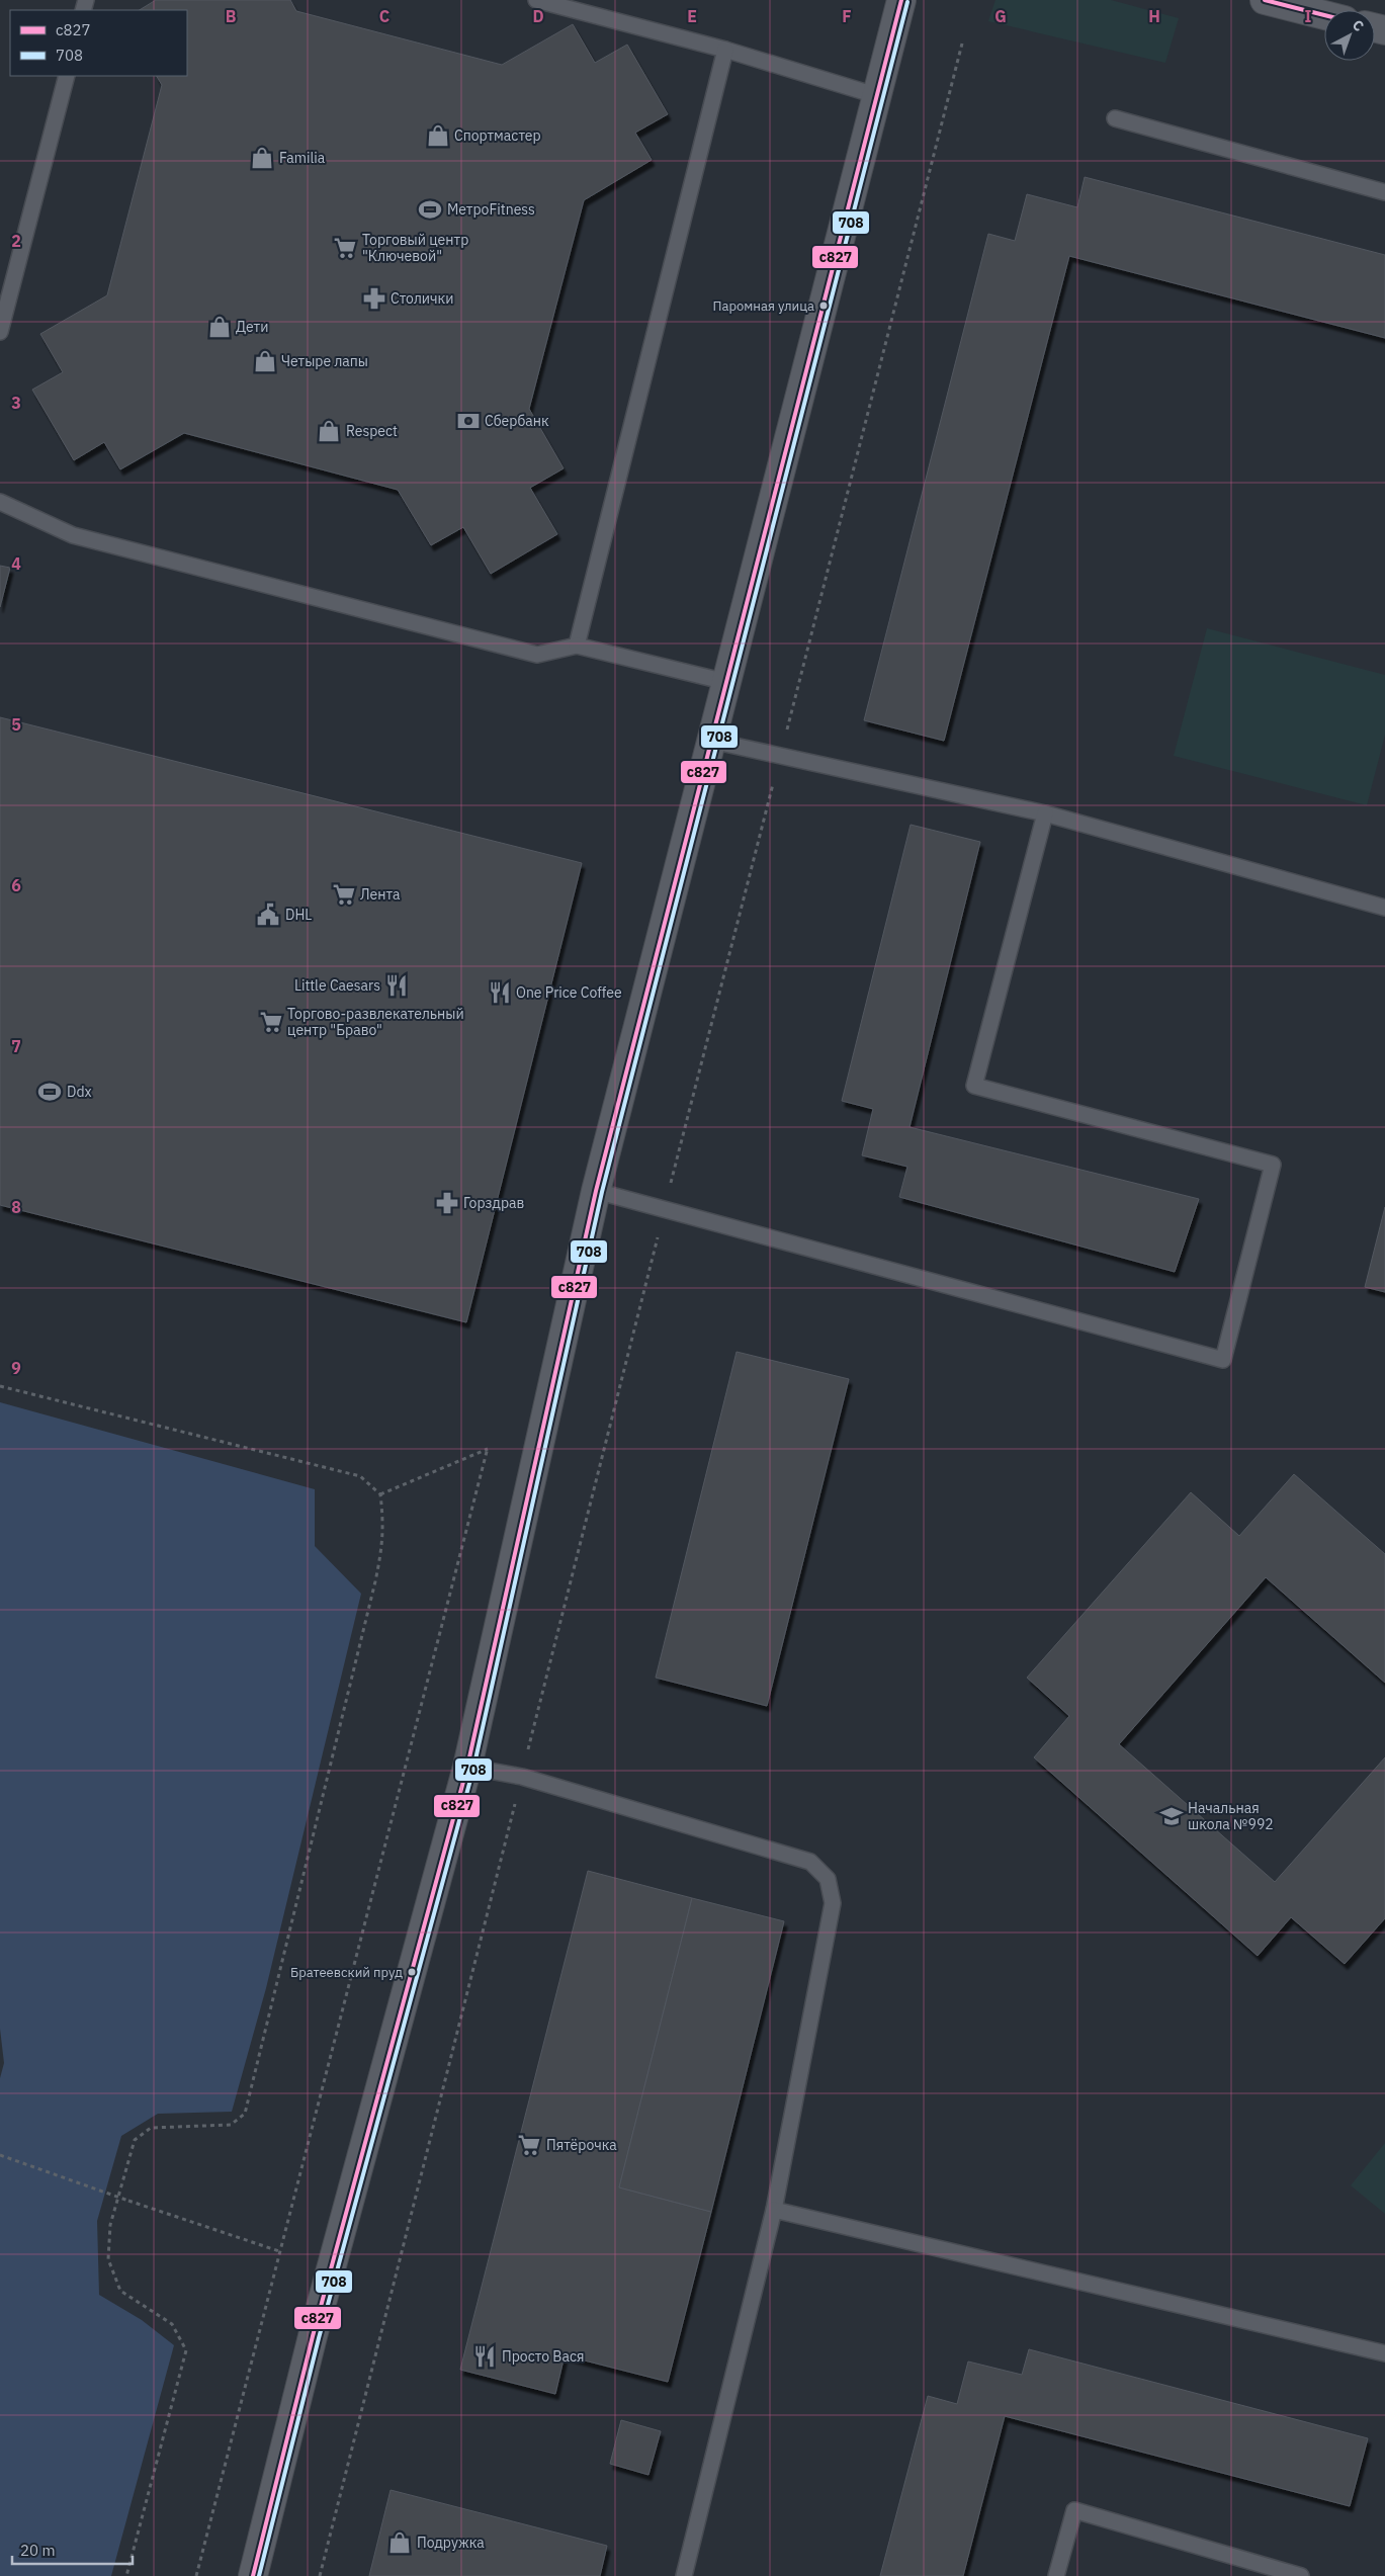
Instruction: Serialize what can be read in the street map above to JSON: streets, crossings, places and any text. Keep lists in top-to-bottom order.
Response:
{
  "places": {
    "shop": [
      "Спортмастер",
      "Familia",
      "Дети",
      "Четыре лапы",
      "Respect",
      "Подружка"
    ],
    "sports": ["МетроFitness", "Ddx"],
    "supermarket": [
      "Торговый центр \"Ключевой\"",
      "Лента",
      "Торгово-развлекательный центр \"Браво\"",
      "Пятёрочка"
    ],
    "pharmacy": ["Столички", "Горздрав"],
    "other": ["Паромная улица", "Братеевский пруд"],
    "bank": ["Сбербанк"],
    "public building": ["DHL"],
    "restaurant": ["Little Caesars", "One Price Coffee", "Просто Вася"],
    "school or university": ["Начальная школа №992"]
  },
  "lines": ["transit line с827", "transit line 708"],
  "legend": ["с827", "708"],
  "scale_bar": "20 m",
  "north": "top right",
  "grid": {
    "columns": [
      "B",
      "C",
      "D",
      "E",
      "F",
      "G",
      "H",
      "I"
    ],
    "rows": [
      "2",
      "3",
      "4",
      "5",
      "6",
      "7",
      "8",
      "9"
    ]
  }
}
